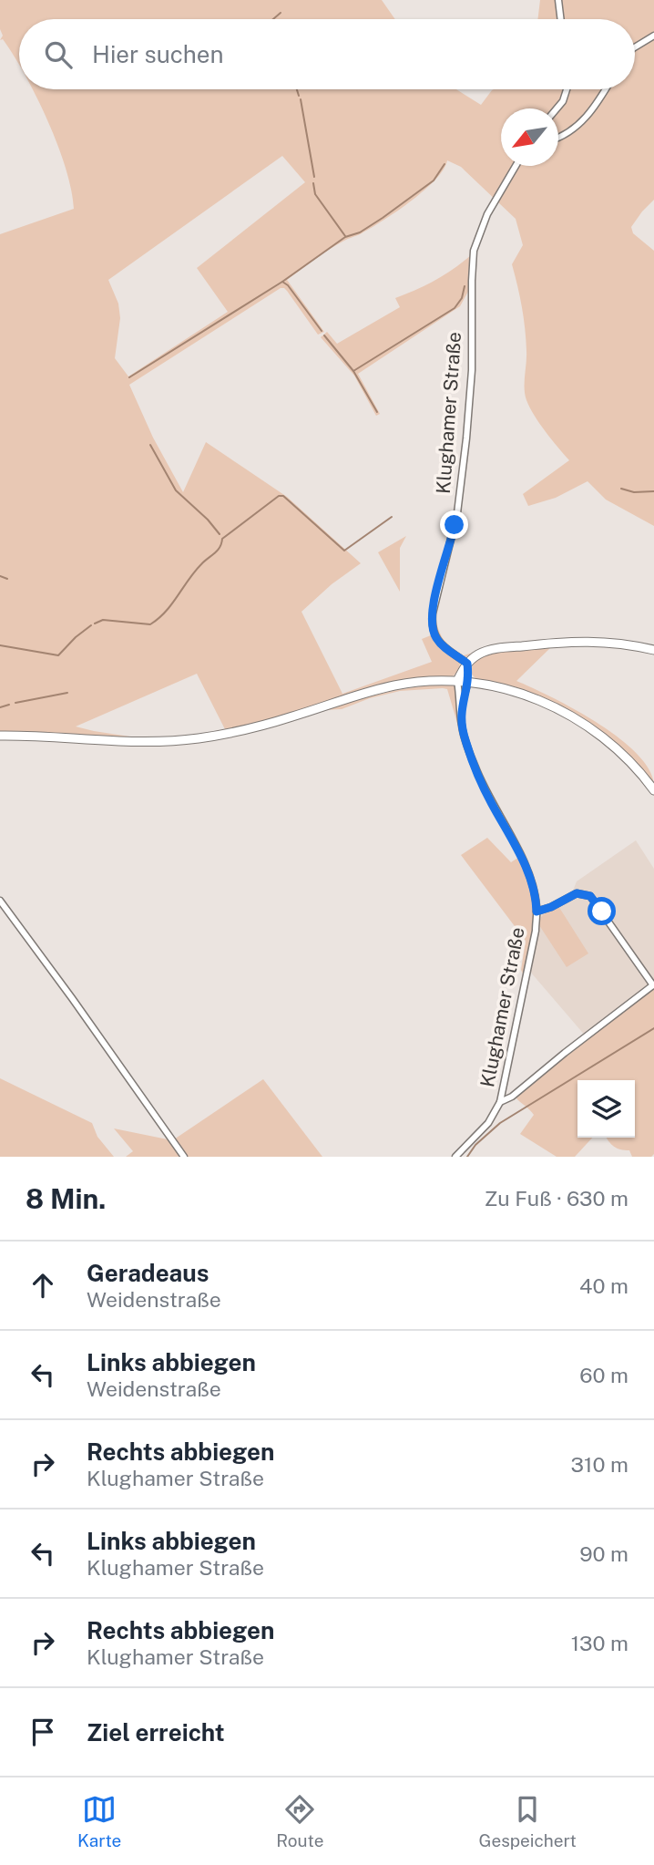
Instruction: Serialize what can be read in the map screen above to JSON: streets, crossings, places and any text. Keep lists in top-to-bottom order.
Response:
{
  "streets": {
    "street": ["Klughamer Straße"]
  },
  "north": "bottom left",
  "page": {
    "search": "Hier suchen",
    "heading": ["8 Min.", "Zu Fuß · 630 m"],
    "list": [
      ["Geradeaus", "Weidenstraße", "40 m"],
      ["Links abbiegen", "Weidenstraße", "60 m"],
      ["Rechts abbiegen", "Klughamer Straße", "310 m"],
      ["Links abbiegen", "Klughamer Straße", "90 m"],
      ["Rechts abbiegen", "Klughamer Straße", "130 m"],
      "Ziel erreicht"
    ],
    "nav": ["Karte", "Route", "Gespeichert"]
  }
}
